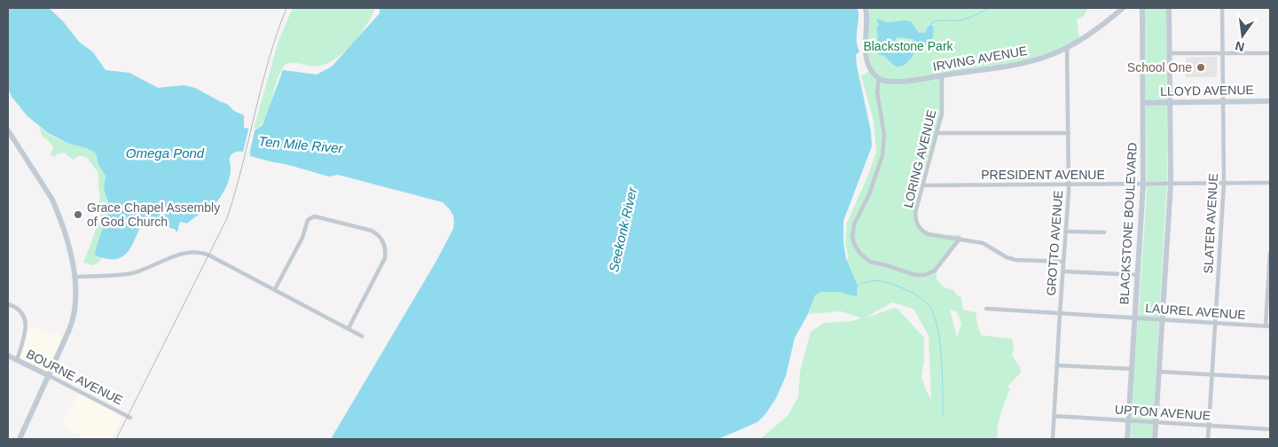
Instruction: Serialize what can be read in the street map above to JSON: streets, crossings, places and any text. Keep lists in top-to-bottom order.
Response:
{
  "streets": {
    "main road": [
      "IRVING AVENUE",
      "LLOYD AVENUE",
      "BLACKSTONE BOULEVARD",
      "BOURNE AVENUE"
    ],
    "street": [
      "LORING AVENUE",
      "PRESIDENT AVENUE",
      "SLATER AVENUE",
      "GROTTO AVENUE",
      "LAUREL AVENUE",
      "UPTON AVENUE"
    ]
  },
  "crossings": [
    ["IRVING AVENUE", "LORING AVENUE"],
    ["IRVING AVENUE", "GROTTO AVENUE"],
    ["LLOYD AVENUE", "BLACKSTONE BOULEVARD"],
    ["LLOYD AVENUE", "SLATER AVENUE"],
    ["LORING AVENUE", "PRESIDENT AVENUE"],
    ["LORING AVENUE", "GROTTO AVENUE"],
    ["PRESIDENT AVENUE", "BLACKSTONE BOULEVARD"],
    ["PRESIDENT AVENUE", "SLATER AVENUE"],
    ["PRESIDENT AVENUE", "GROTTO AVENUE"],
    ["BLACKSTONE BOULEVARD", "LAUREL AVENUE"],
    ["BLACKSTONE BOULEVARD", "UPTON AVENUE"],
    ["SLATER AVENUE", "LAUREL AVENUE"],
    ["SLATER AVENUE", "UPTON AVENUE"],
    ["GROTTO AVENUE", "LAUREL AVENUE"],
    ["GROTTO AVENUE", "UPTON AVENUE"]
  ],
  "water": ["Ten Mile River", "Omega Pond", "Seekonk River"],
  "parks": ["Blackstone Park"],
  "places": ["School One", "Grace Chapel Assembly of God Church"],
  "north": "bottom"
}
